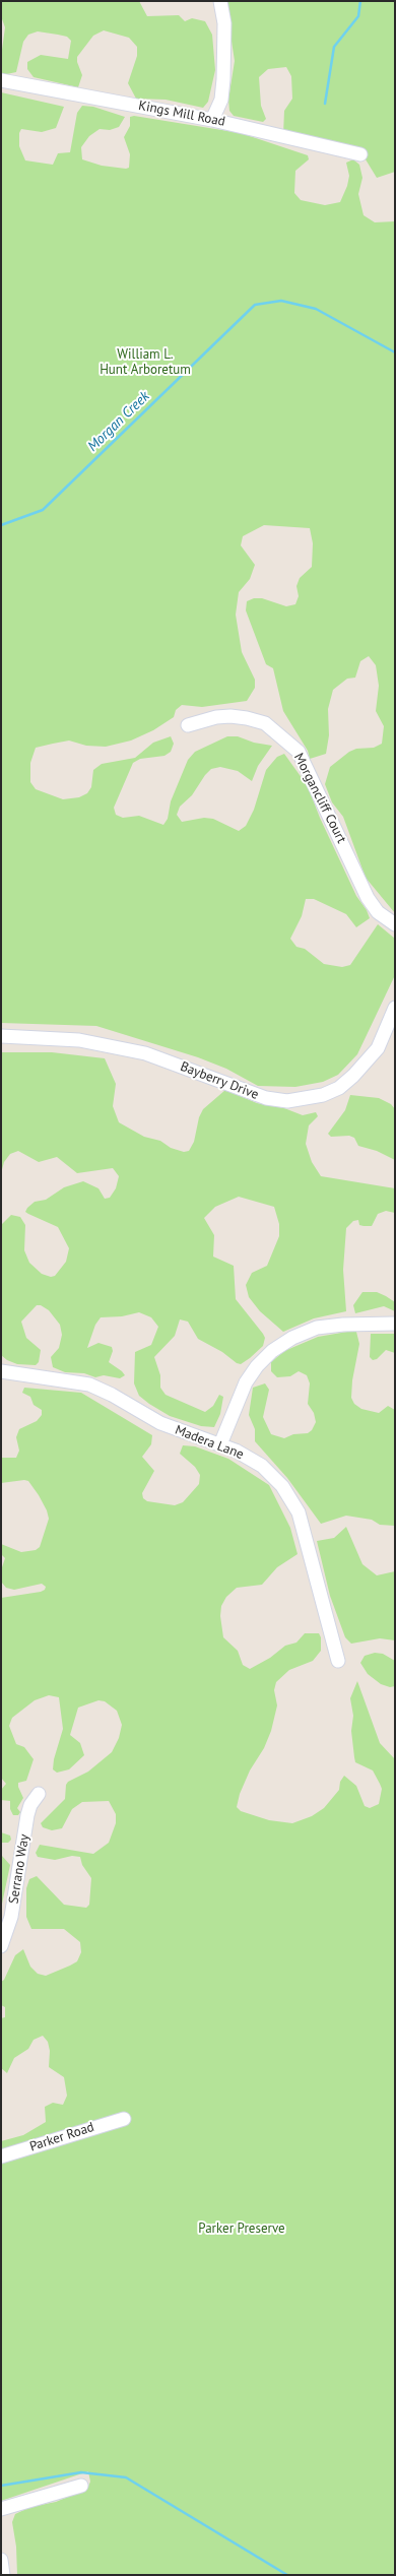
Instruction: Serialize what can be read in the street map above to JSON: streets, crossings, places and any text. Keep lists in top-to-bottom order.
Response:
{
  "streets": {
    "street": [
      "Kings Mill Road",
      "Morgancliff Court",
      "Bayberry Drive",
      "Madera Lane",
      "Serrano Way",
      "Parker Road"
    ]
  },
  "water": ["Morgan Creek"],
  "parks": ["William L. Hunt Arboretum", "Parker Preserve"]
}
